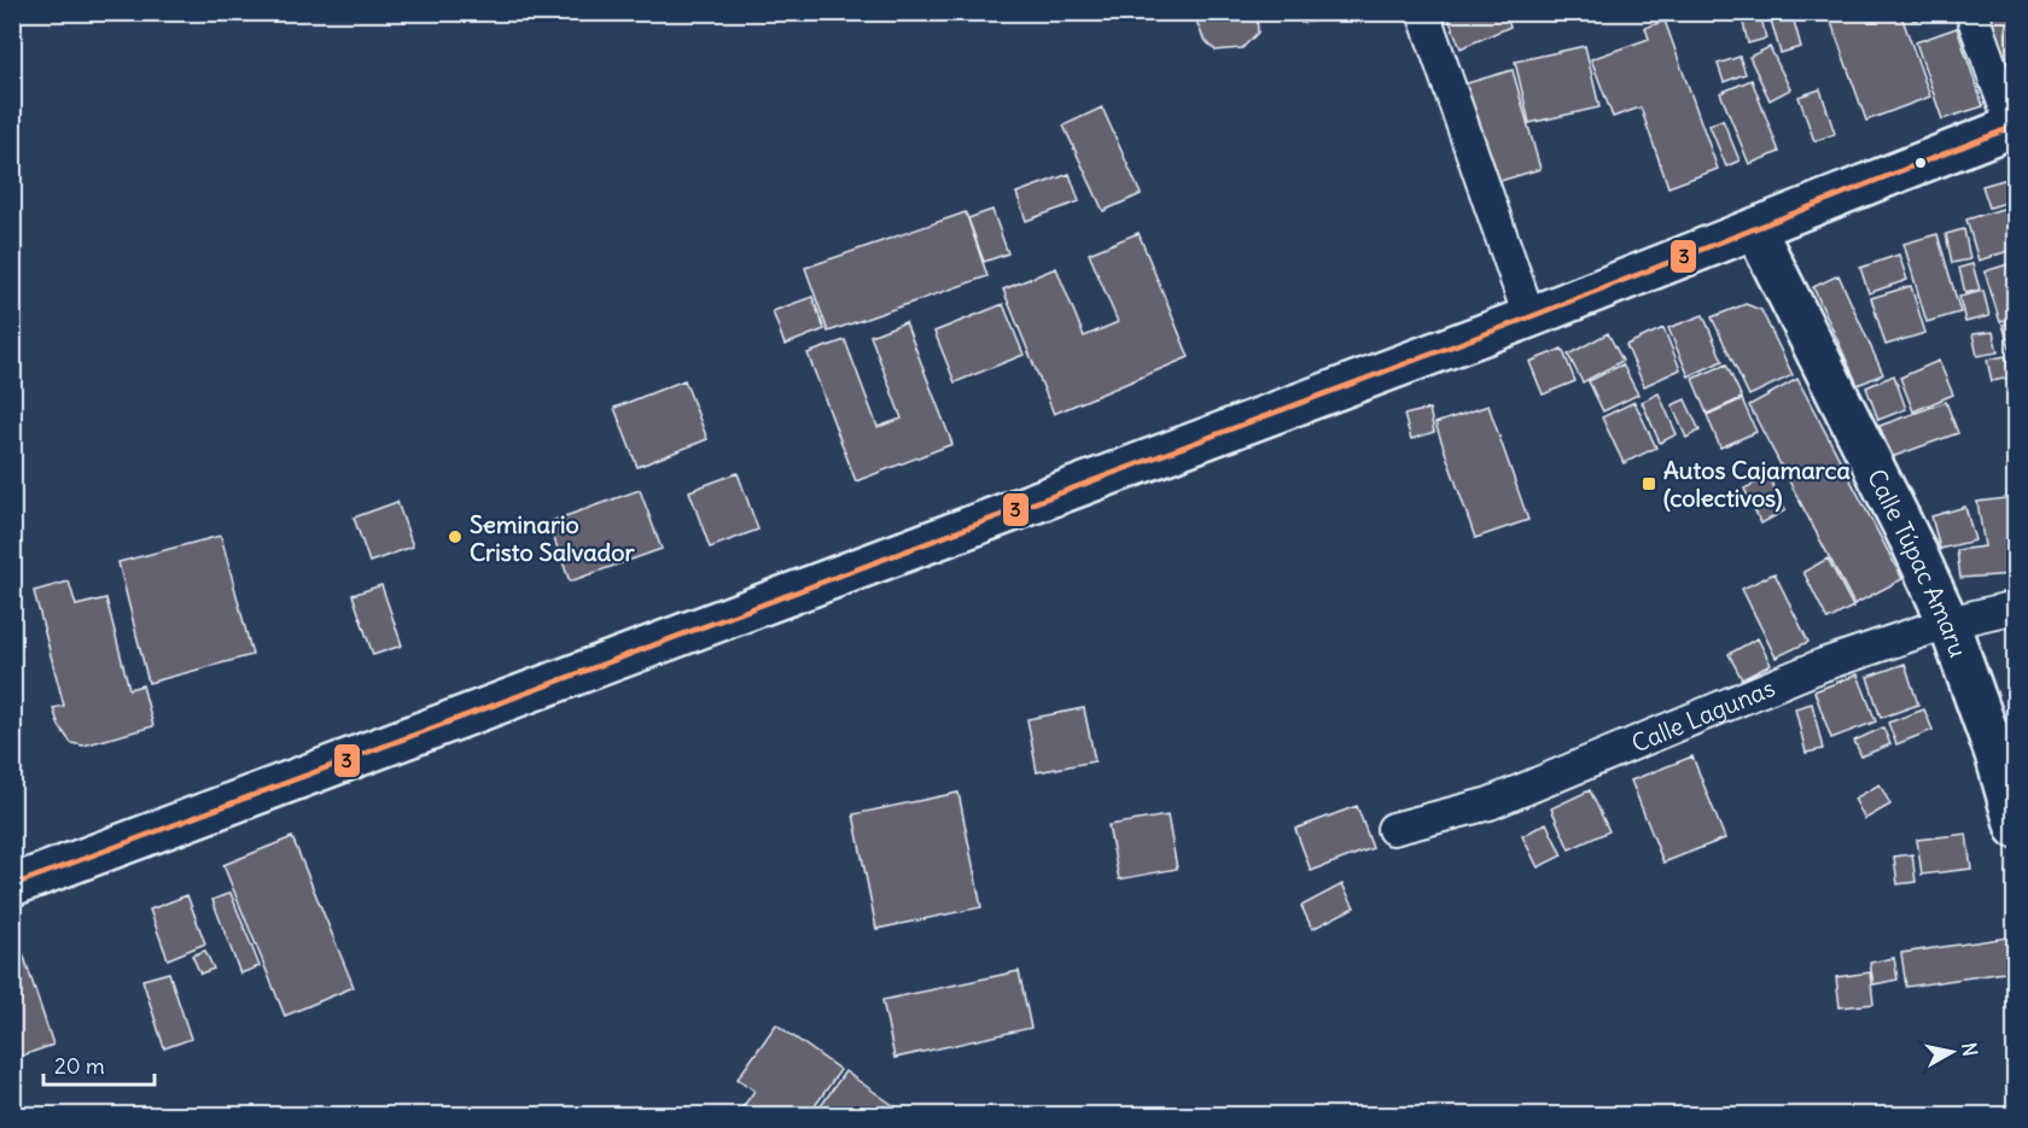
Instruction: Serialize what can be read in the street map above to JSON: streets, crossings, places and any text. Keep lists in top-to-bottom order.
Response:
{
  "streets": {
    "main road": ["Calle Túpac Amaru"],
    "street": ["Calle Lagunas"]
  },
  "crossings": [
    ["Calle Túpac Amaru", "Calle Lagunas"]
  ],
  "places": {
    "transit": ["Autos Cajamarca (colectivos)"],
    "other": ["Seminario Cristo Salvador"]
  },
  "lines": ["transit line 3"],
  "scale_bar": "20 m",
  "north": "right"
}
